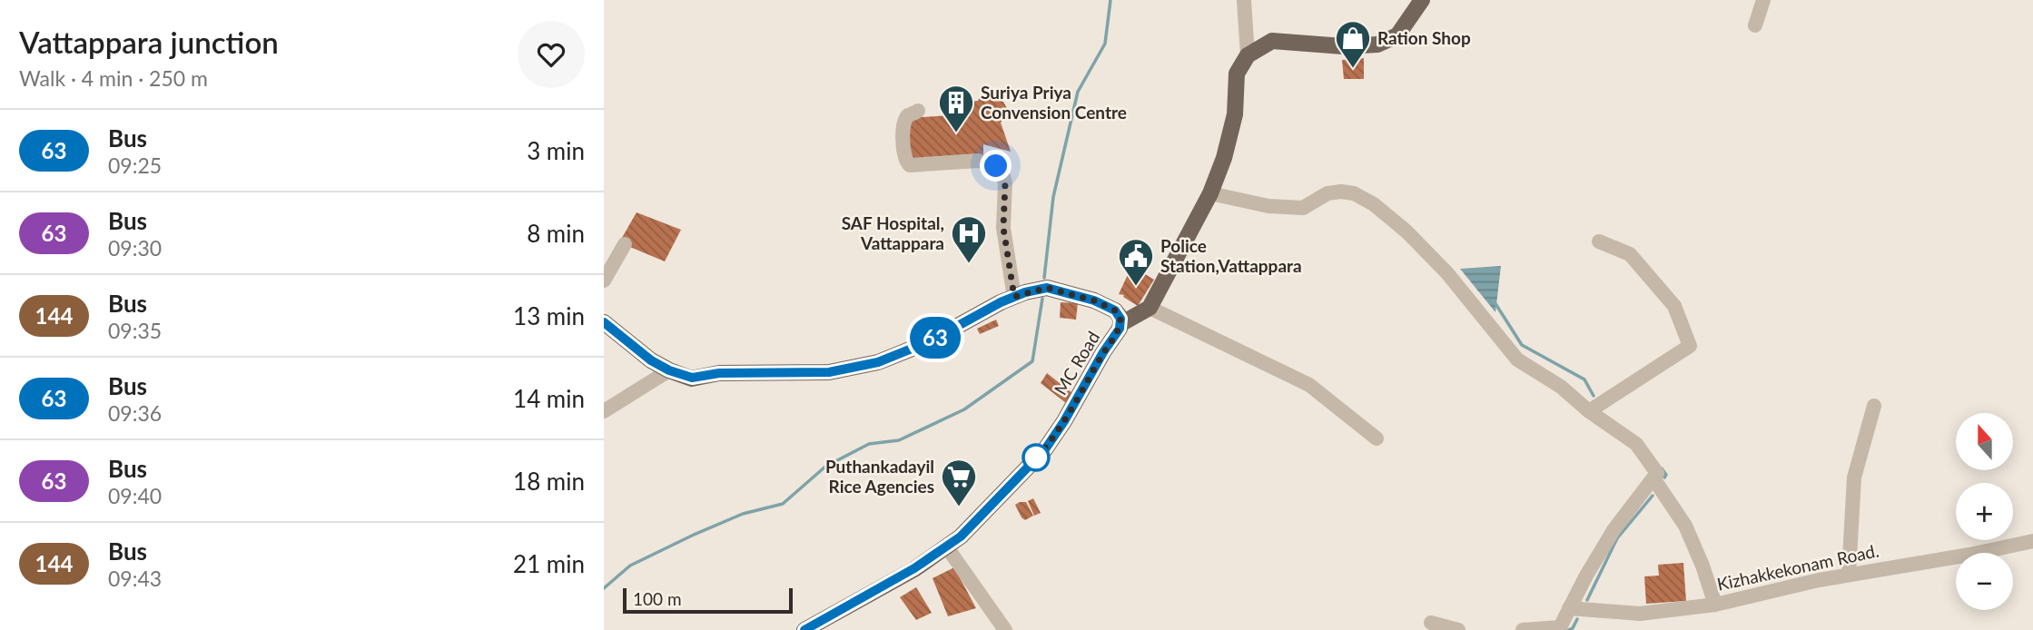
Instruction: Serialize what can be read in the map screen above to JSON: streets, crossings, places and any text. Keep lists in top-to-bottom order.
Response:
{
  "streets": {
    "main road": ["MC Road"],
    "street": ["Kizhakkekonam Road."]
  },
  "places": {
    "shop": ["Ration Shop"],
    "building": ["Suriya Priya Convension Centre"],
    "hospital": ["SAF Hospital, Vattappara"],
    "public building": ["Police Station,Vattappara"],
    "supermarket": ["Puthankadayil Rice Agencies"]
  },
  "lines": ["bus line 63"],
  "scale_bar": "100 m",
  "north": "top",
  "page": {
    "heading": ["Vattappara junction", "Walk · 4 min · 250 m"],
    "on_map": "63",
    "list": [
      {
        "mark": "63",
        "name": "Bus",
        "note": "09:25",
        "value": "3 min"
      },
      {
        "mark": "63",
        "name": "Bus",
        "note": "09:30",
        "value": "8 min"
      },
      {
        "mark": "144",
        "name": "Bus",
        "note": "09:35",
        "value": "13 min"
      },
      {
        "mark": "63",
        "name": "Bus",
        "note": "09:36",
        "value": "14 min"
      },
      {
        "mark": "63",
        "name": "Bus",
        "note": "09:40",
        "value": "18 min"
      },
      {
        "mark": "144",
        "name": "Bus",
        "note": "09:43",
        "value": "21 min"
      }
    ],
    "map_buttons": ["+", "−"],
    "scale": "100 m"
  }
}
